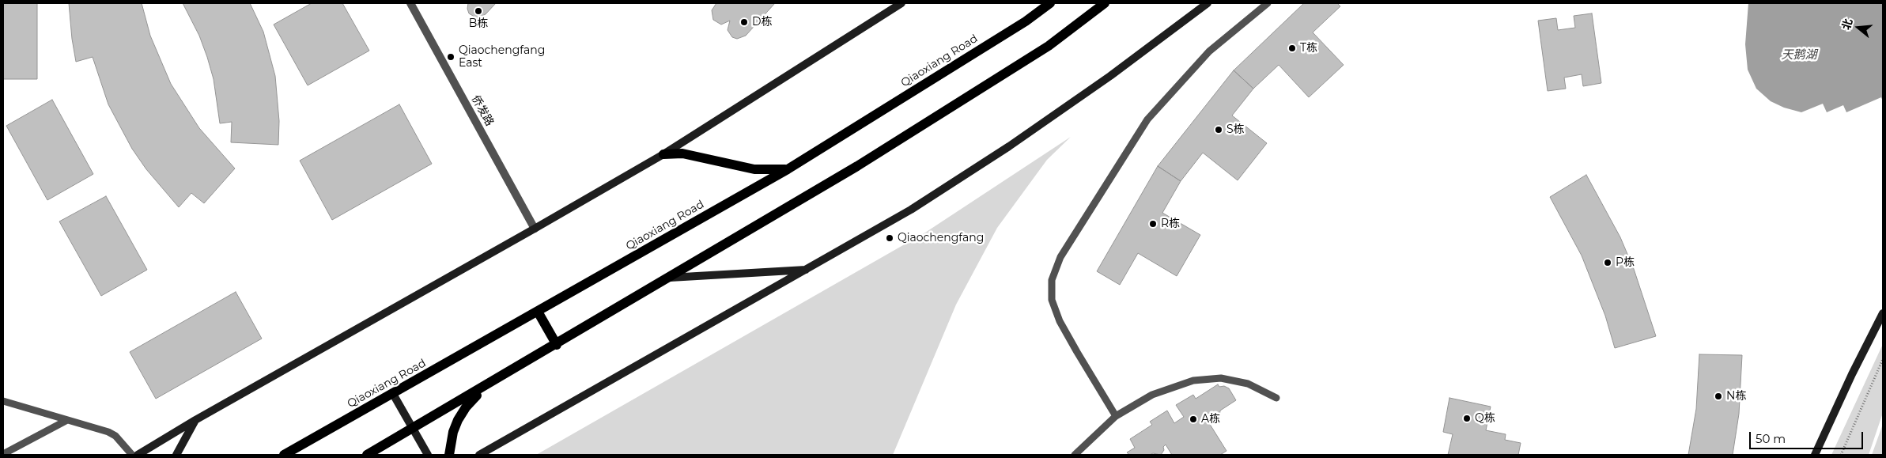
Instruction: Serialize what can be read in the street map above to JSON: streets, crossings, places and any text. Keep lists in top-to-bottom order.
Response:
{
  "streets": {
    "main road": ["Qiaoxiang Road"],
    "street": ["侨发路"]
  },
  "water": ["天鹅湖"],
  "places": [
    "B栋",
    "D栋",
    "T栋",
    "Qiaochengfang East",
    "S栋",
    "R栋",
    "Qiaochengfang",
    "P栋",
    "N栋",
    "Q栋",
    "A栋"
  ],
  "scale_bar": "50 m",
  "north": "left"
}
